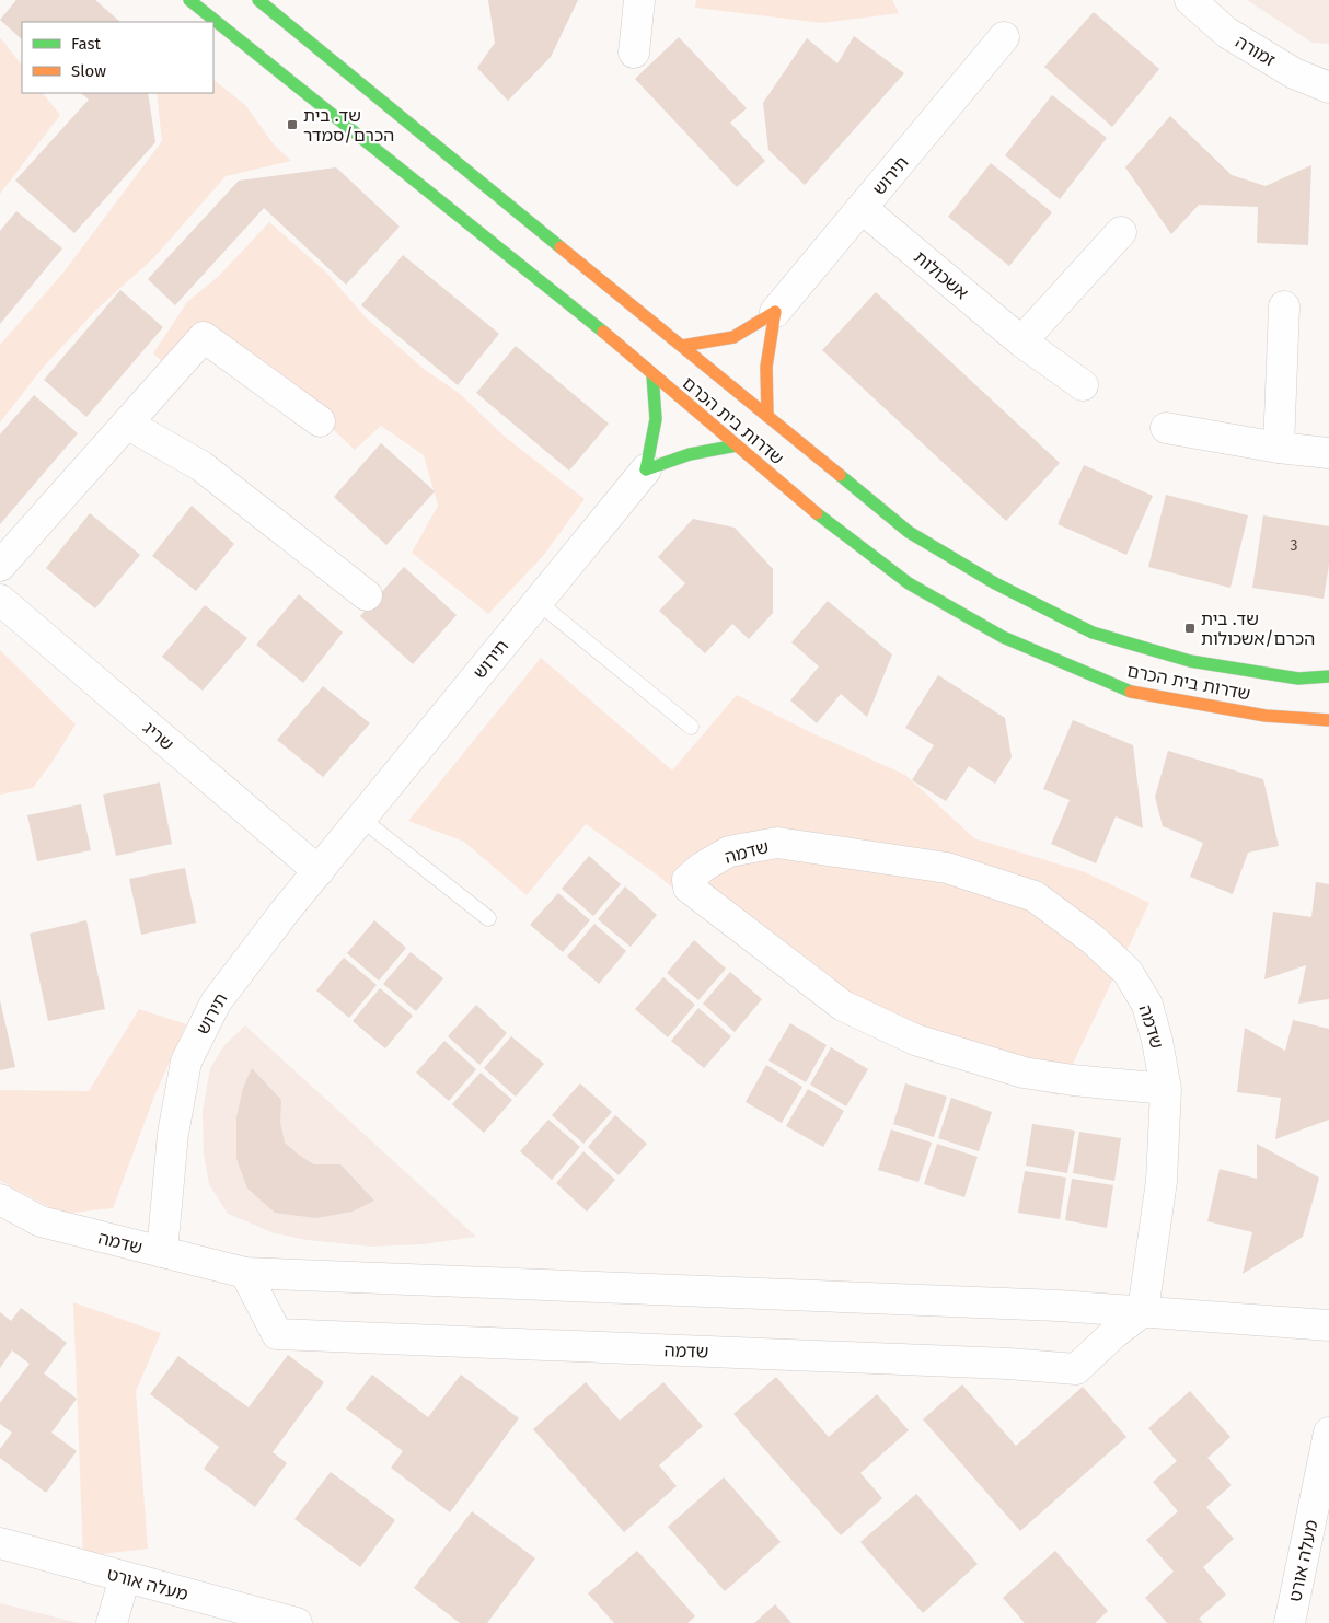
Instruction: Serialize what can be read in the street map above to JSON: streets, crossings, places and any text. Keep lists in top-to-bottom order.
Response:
{
  "streets": {
    "street": [
      "זמורה",
      "תירוש",
      "אשכולות",
      "שדרות בית הכרם",
      "שריג",
      "שדמה",
      "מעלה אורט"
    ]
  },
  "crossings": [
    ["תירוש", "אשכולות"],
    ["תירוש", "שריג"],
    ["תירוש", "שדמה"]
  ],
  "places": {
    "transit": ["שד. בית הכרם/סמדר", "שד. בית הכרם/אשכולות"]
  },
  "house_numbers": ["3"],
  "legend": ["Fast", "Slow"]
}
